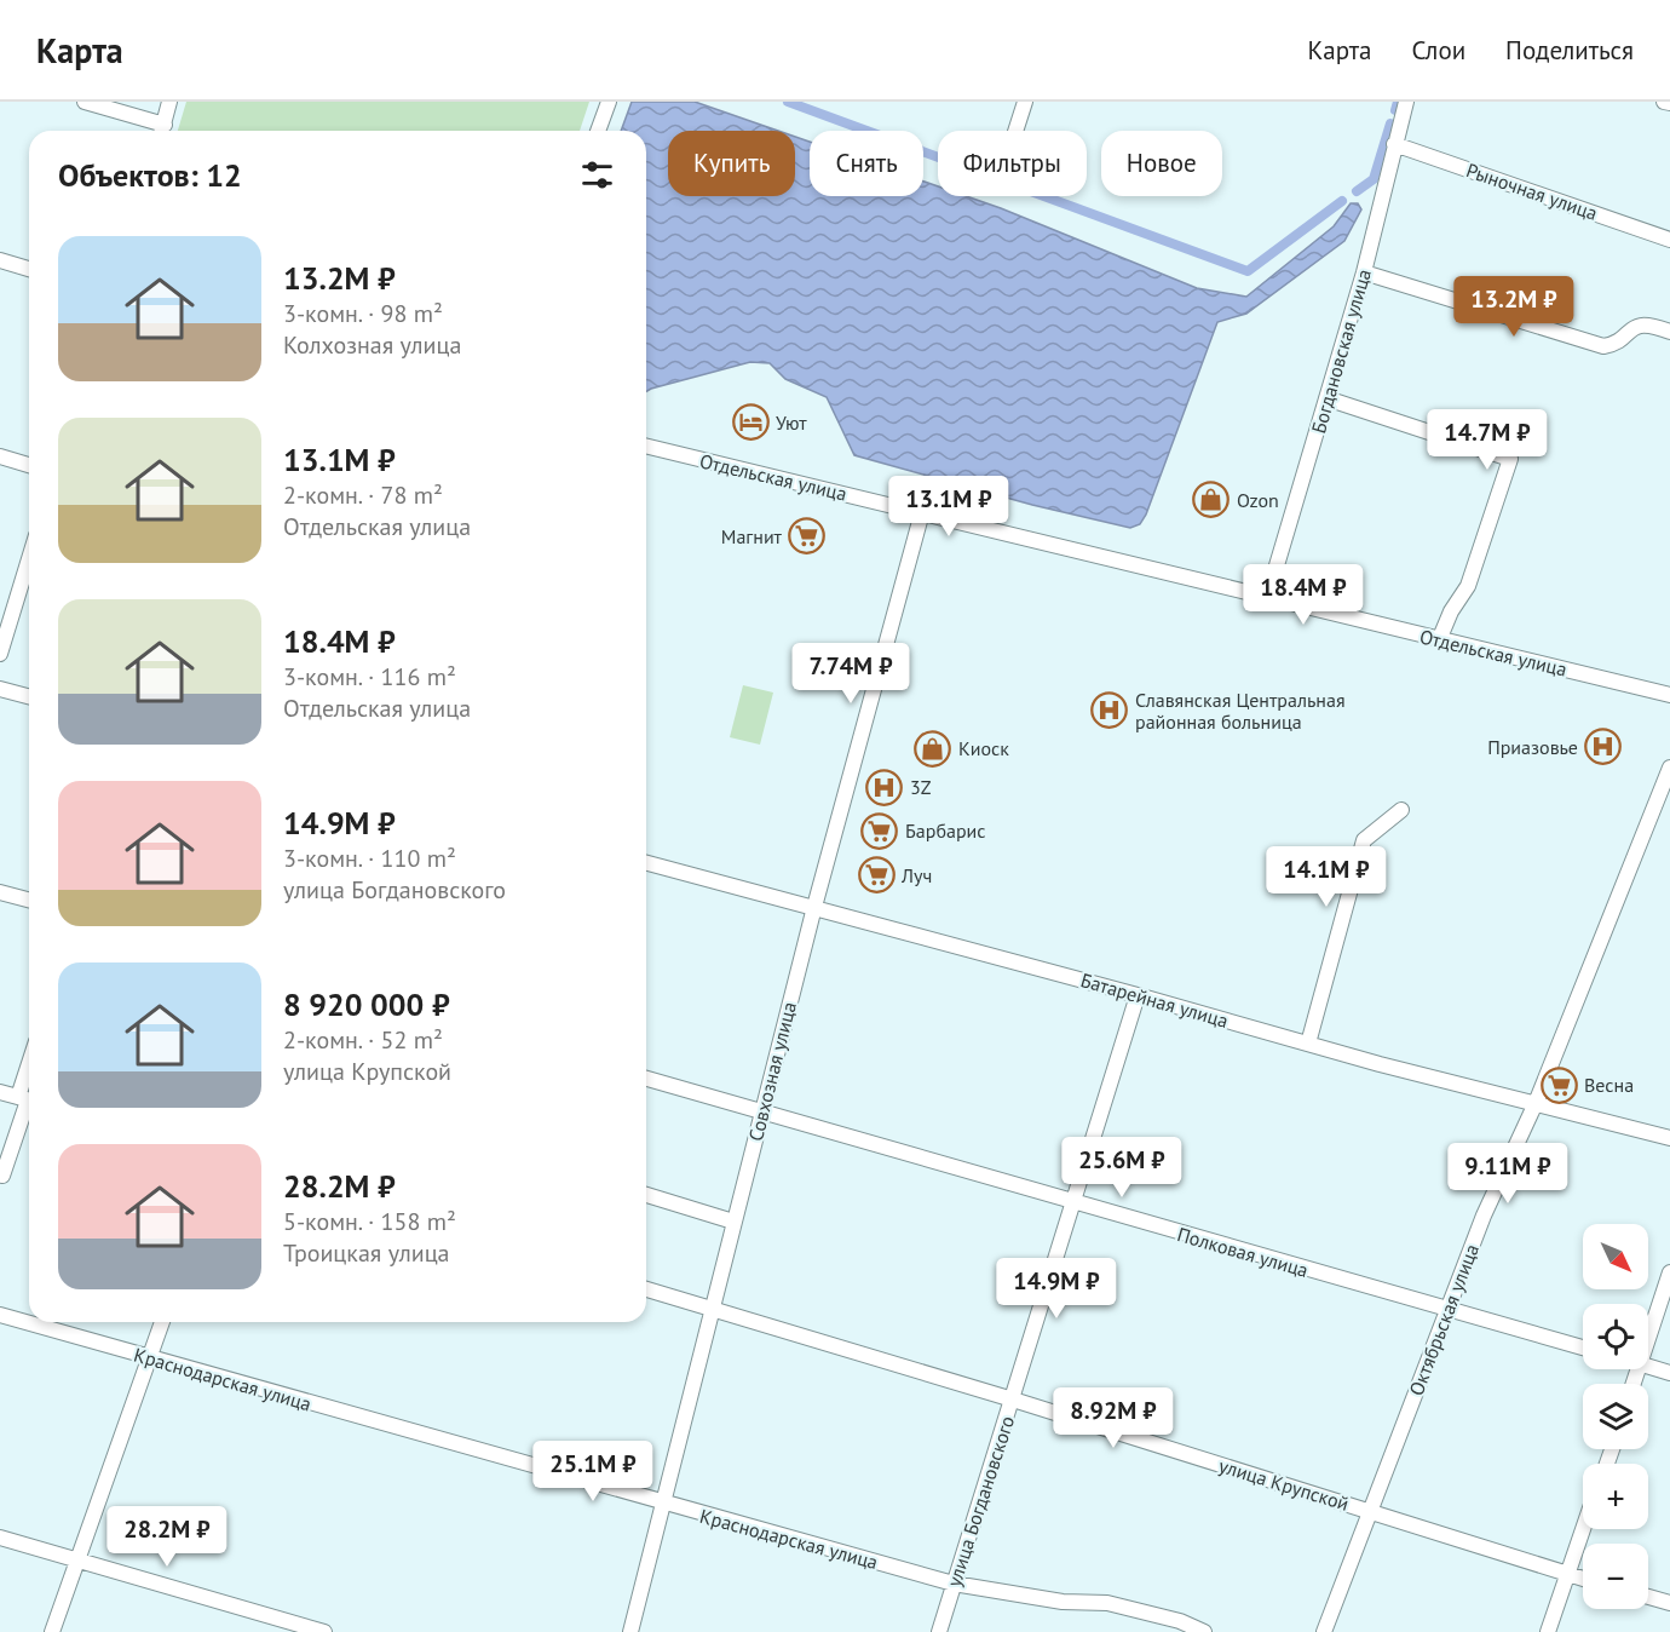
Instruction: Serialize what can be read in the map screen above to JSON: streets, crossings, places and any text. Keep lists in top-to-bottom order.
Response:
{
  "streets": {
    "street": [
      "Рыночная улица",
      "Богдановская улица",
      "Отдельская улица",
      "Батарейная улица",
      "Совхозная улица",
      "Полковая улица",
      "Октябрьская улица",
      "Краснодарская улица",
      "улица Крупской",
      "улица Богдановского"
    ]
  },
  "crossings": [
    ["Рыночная улица", "Богдановская улица"],
    ["Богдановская улица", "Отдельская улица"],
    ["Отдельская улица", "Совхозная улица"],
    ["Батарейная улица", "Совхозная улица"],
    ["Батарейная улица", "Октябрьская улица"],
    ["Батарейная улица", "улица Богдановского"],
    ["Совхозная улица", "Полковая улица"],
    ["Совхозная улица", "Краснодарская улица"],
    ["Совхозная улица", "улица Крупской"],
    ["Полковая улица", "Октябрьская улица"],
    ["Полковая улица", "улица Богдановского"],
    ["Октябрьская улица", "улица Крупской"],
    ["Краснодарская улица", "улица Богдановского"],
    ["улица Крупской", "улица Богдановского"]
  ],
  "places": {
    "hotel": ["Уют"],
    "shop": ["Ozon", "Киоск"],
    "supermarket": [
      "Магнит",
      "Барбарис",
      "Луч",
      "Весна"
    ],
    "hospital": ["Славянская Центральная районная больница", "Приазовье", "3Z"]
  },
  "north": "bottom right",
  "page": {
    "header": "Карта",
    "nav": ["Карта", "Слои", "Поделиться"],
    "chip": [
      "Купить",
      "Снять",
      "Фильтры",
      "Новое"
    ],
    "heading": "Объектов: 12",
    "list": [
      {
        "name": "13.2M ₽",
        "note": "3-комн. · 98 m² · Колхозная улица"
      },
      {
        "name": "13.1M ₽",
        "note": "2-комн. · 78 m² · Отдельская улица"
      },
      {
        "name": "18.4M ₽",
        "note": "3-комн. · 116 m² · Отдельская улица"
      },
      {
        "name": "14.9M ₽",
        "note": "3-комн. · 110 m² · улица Богдановского"
      },
      {
        "name": "8 920 000 ₽",
        "note": "2-комн. · 52 m² · улица Крупской"
      },
      {
        "name": "28.2M ₽",
        "note": "5-комн. · 158 m² · Троицкая улица"
      }
    ],
    "price": [
      "13.2M ₽",
      "14.7M ₽",
      "13.1M ₽",
      "18.4M ₽",
      "7.74M ₽",
      "14.1M ₽",
      "25.6M ₽",
      "9.11M ₽",
      "14.9M ₽",
      "8.92M ₽",
      "25.1M ₽",
      "28.2M ₽"
    ],
    "map_buttons": ["+", "−"]
  }
}
